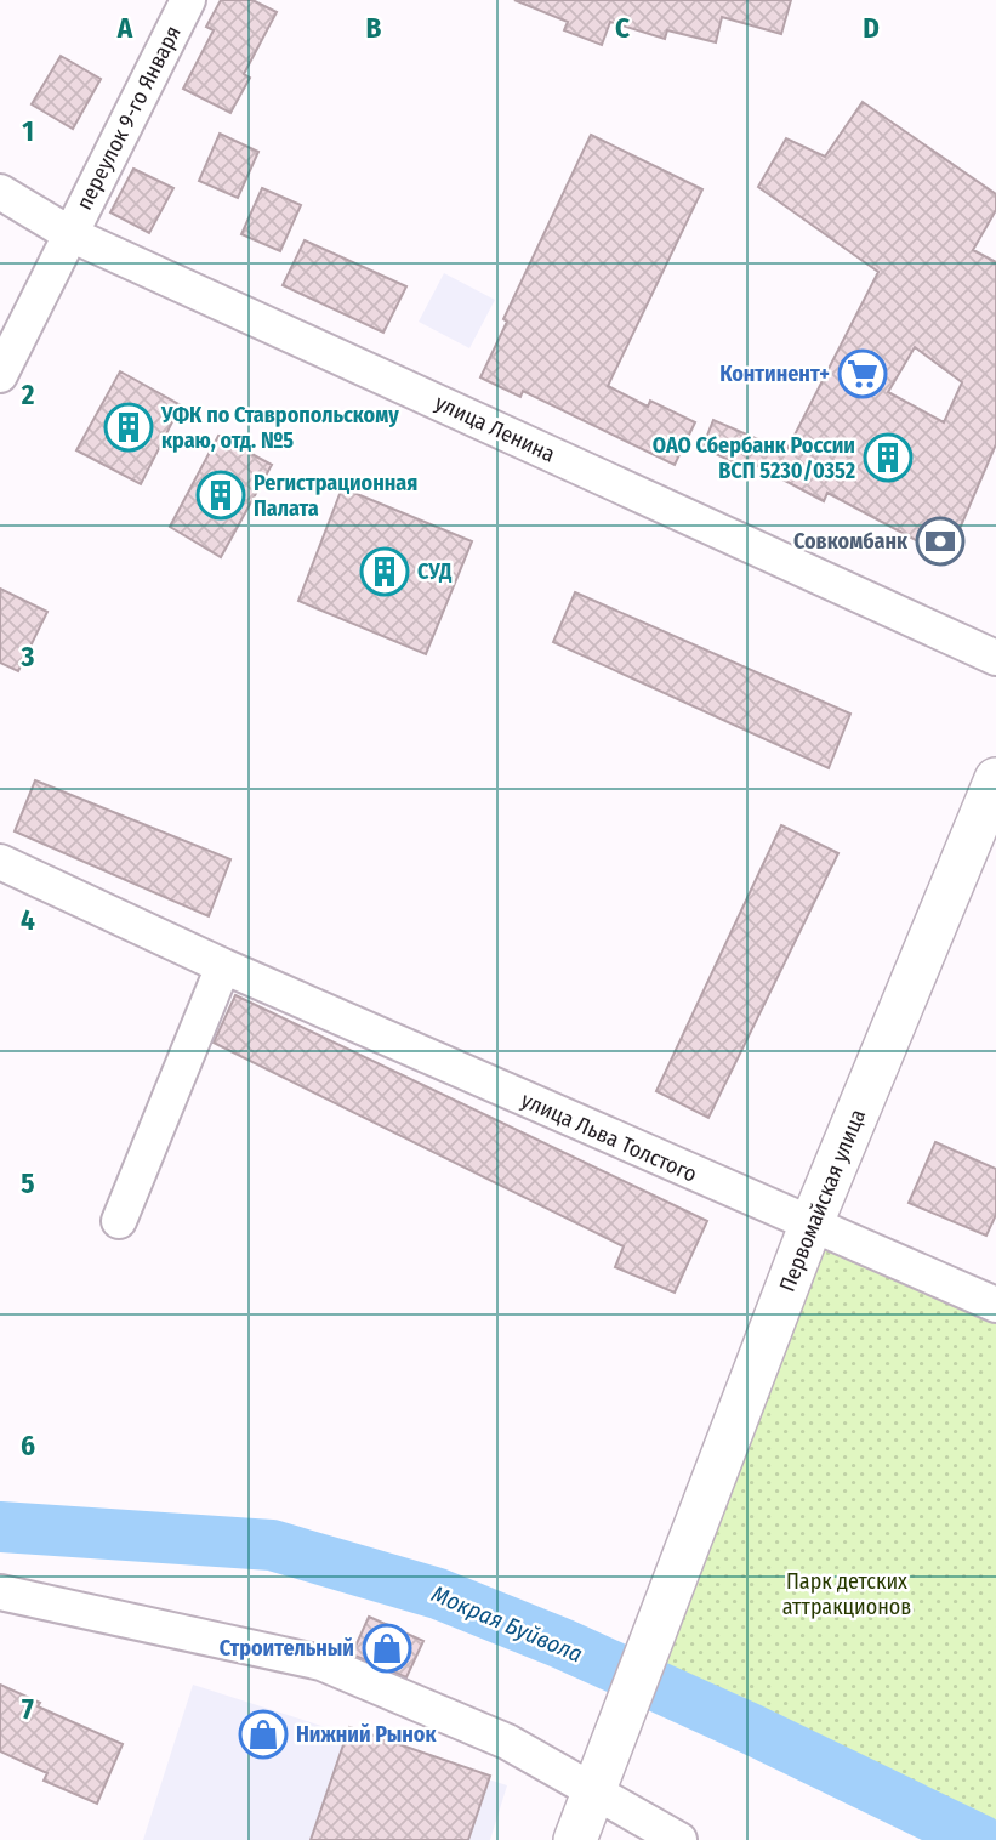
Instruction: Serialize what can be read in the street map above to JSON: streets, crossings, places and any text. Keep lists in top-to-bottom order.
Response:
{
  "streets": {
    "main road": ["Первомайская улица"],
    "street": ["переулок 9-го Января", "улица Ленина", "улица Льва Толстого"]
  },
  "crossings": [
    ["переулок 9-го Января", "улица Ленина"],
    ["улица Льва Толстого", "Первомайская улица"]
  ],
  "water": ["Мокрая Буйвола"],
  "parks": ["Парк детских аттракционов"],
  "places": {
    "supermarket": ["Континент+"],
    "building": [
      "УФК по Ставропольскому краю, отд. №5",
      "ОАО Сбербанк России ВСП 5230/0352",
      "Регистрационная Палата",
      "СУД"
    ],
    "bank": ["Совкомбанк"],
    "shop": ["Строительный", "Нижний Рынок"]
  },
  "grid": {
    "columns": [
      "A",
      "B",
      "C",
      "D"
    ],
    "rows": [
      "1",
      "2",
      "3",
      "4",
      "5",
      "6",
      "7"
    ]
  }
}
